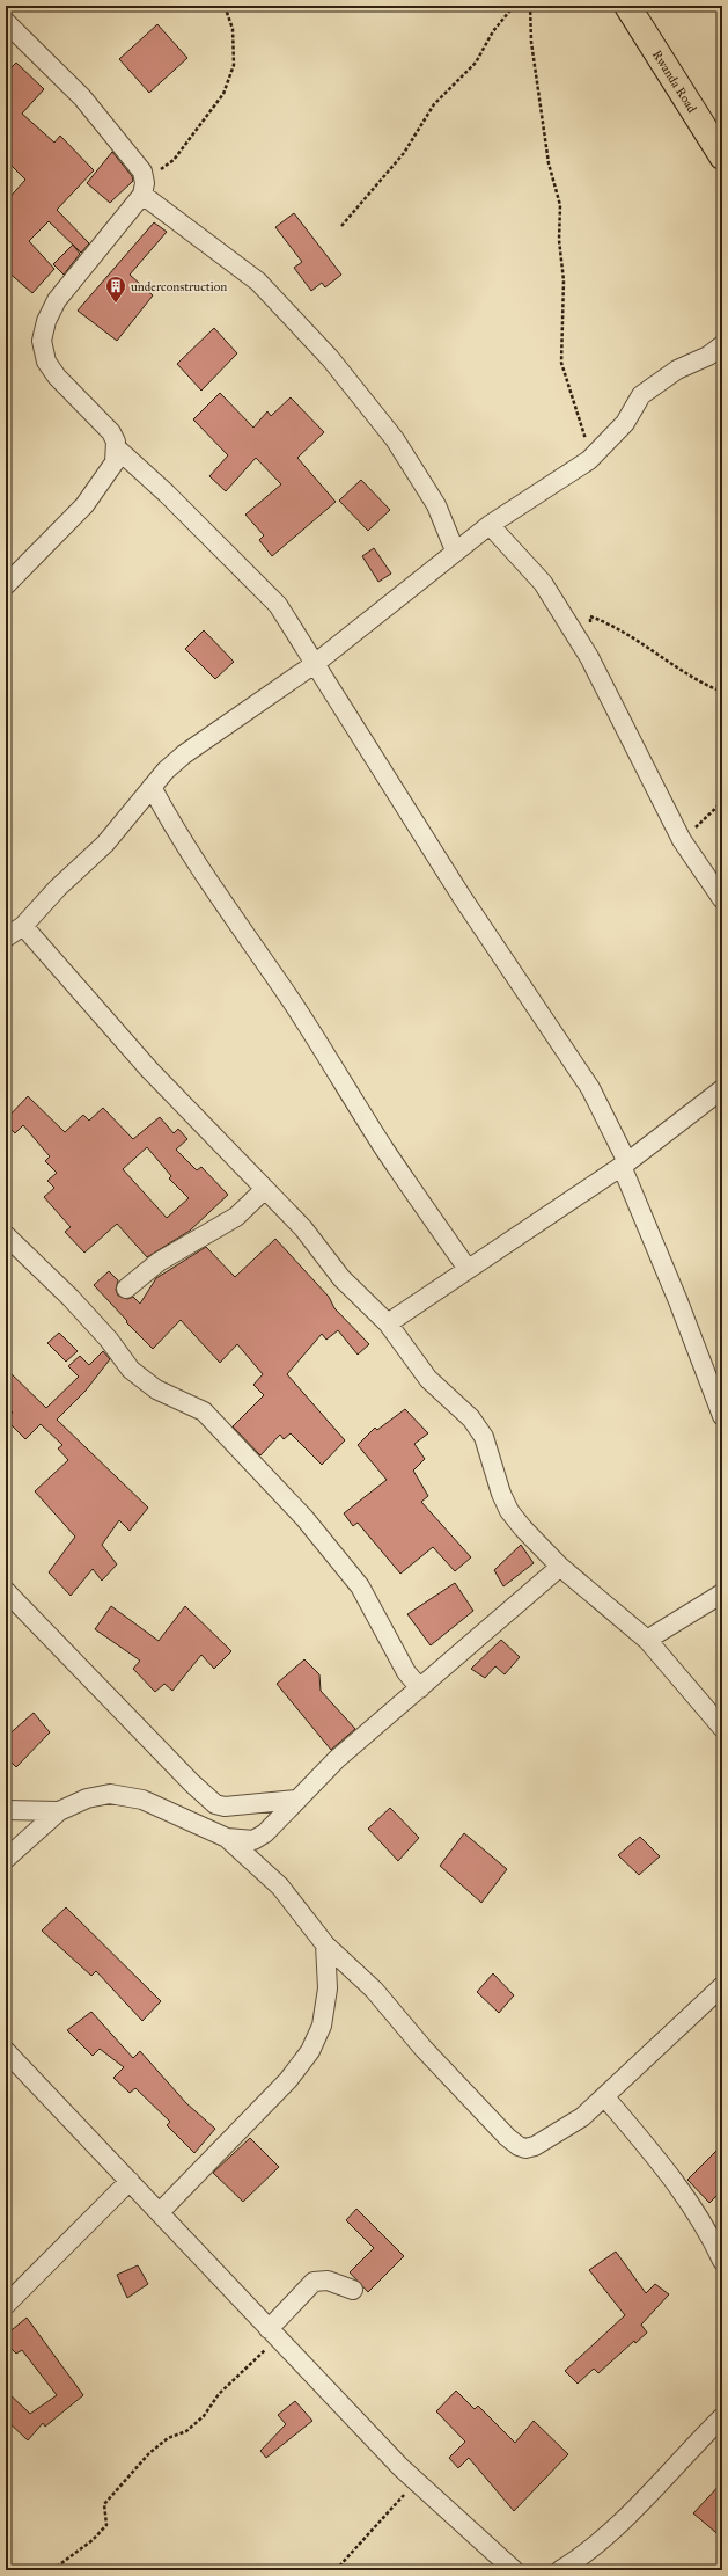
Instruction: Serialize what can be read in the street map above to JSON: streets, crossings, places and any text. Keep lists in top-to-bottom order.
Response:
{
  "streets": {
    "highway": ["Rwanda Road"]
  },
  "places": {
    "building": ["underconstruction"]
  }
}
